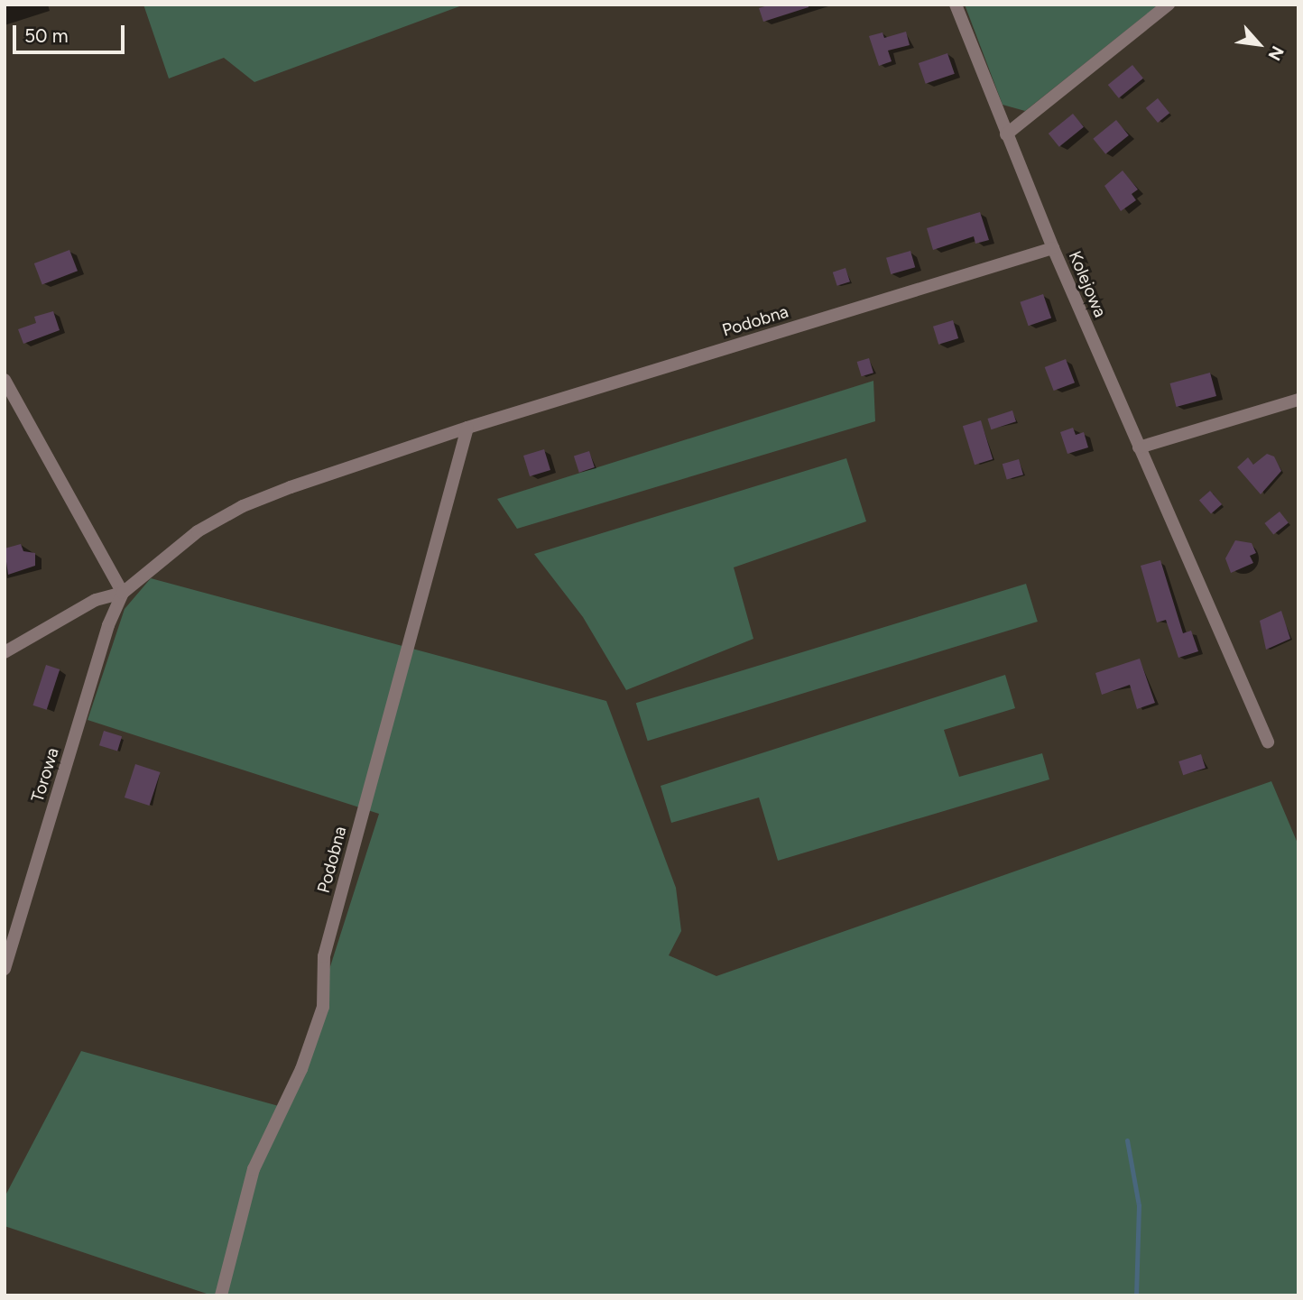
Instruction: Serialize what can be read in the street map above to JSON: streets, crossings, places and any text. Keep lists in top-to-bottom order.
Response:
{
  "streets": {
    "street": ["Kolejowa", "Podobna", "Torowa"]
  },
  "crossings": [
    ["Kolejowa", "Podobna"],
    ["Podobna", "Torowa"]
  ],
  "scale_bar": "50 m",
  "north": "bottom right"
}
